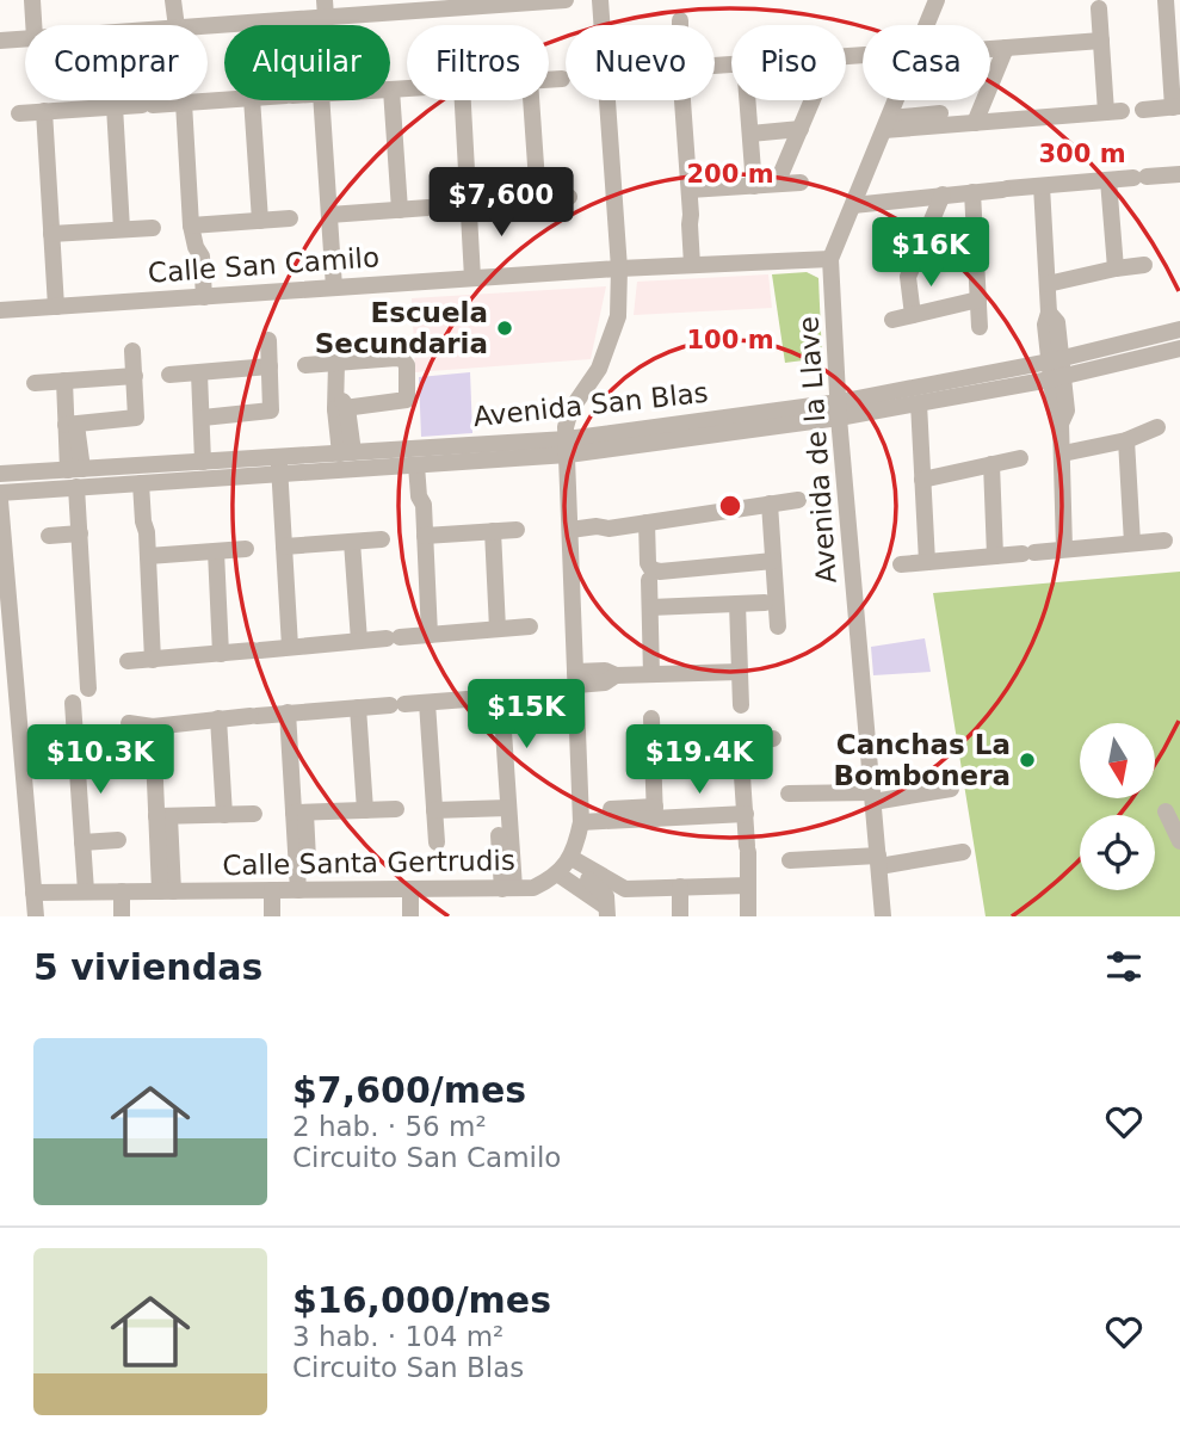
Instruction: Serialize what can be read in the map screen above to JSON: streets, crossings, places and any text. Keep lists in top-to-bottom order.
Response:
{
  "streets": {
    "street": [
      "Calle San Camilo",
      "Avenida San Blas",
      "Avenida de la Llave",
      "Calle Santa Gertrudis"
    ]
  },
  "crossings": [
    ["Calle San Camilo", "Avenida de la Llave"],
    ["Avenida San Blas", "Avenida de la Llave"]
  ],
  "places": ["Escuela Secundaria", "Canchas La Bombonera"],
  "north": "bottom",
  "page": {
    "chip": [
      "Comprar",
      "Alquilar",
      "Filtros",
      "Nuevo",
      "Piso",
      "Casa"
    ],
    "price": [
      "$7,600",
      "$16K",
      "$15K",
      "$10.3K",
      "$19.4K"
    ],
    "heading": "5 viviendas",
    "list": [
      {
        "name": "$7,600/mes",
        "note": "2 hab. · 56 m² · Circuito San Camilo"
      },
      {
        "name": "$16,000/mes",
        "note": "3 hab. · 104 m² · Circuito San Blas"
      }
    ]
  },
  "rings": ["300 m", "200 m", "100 m"]
}
